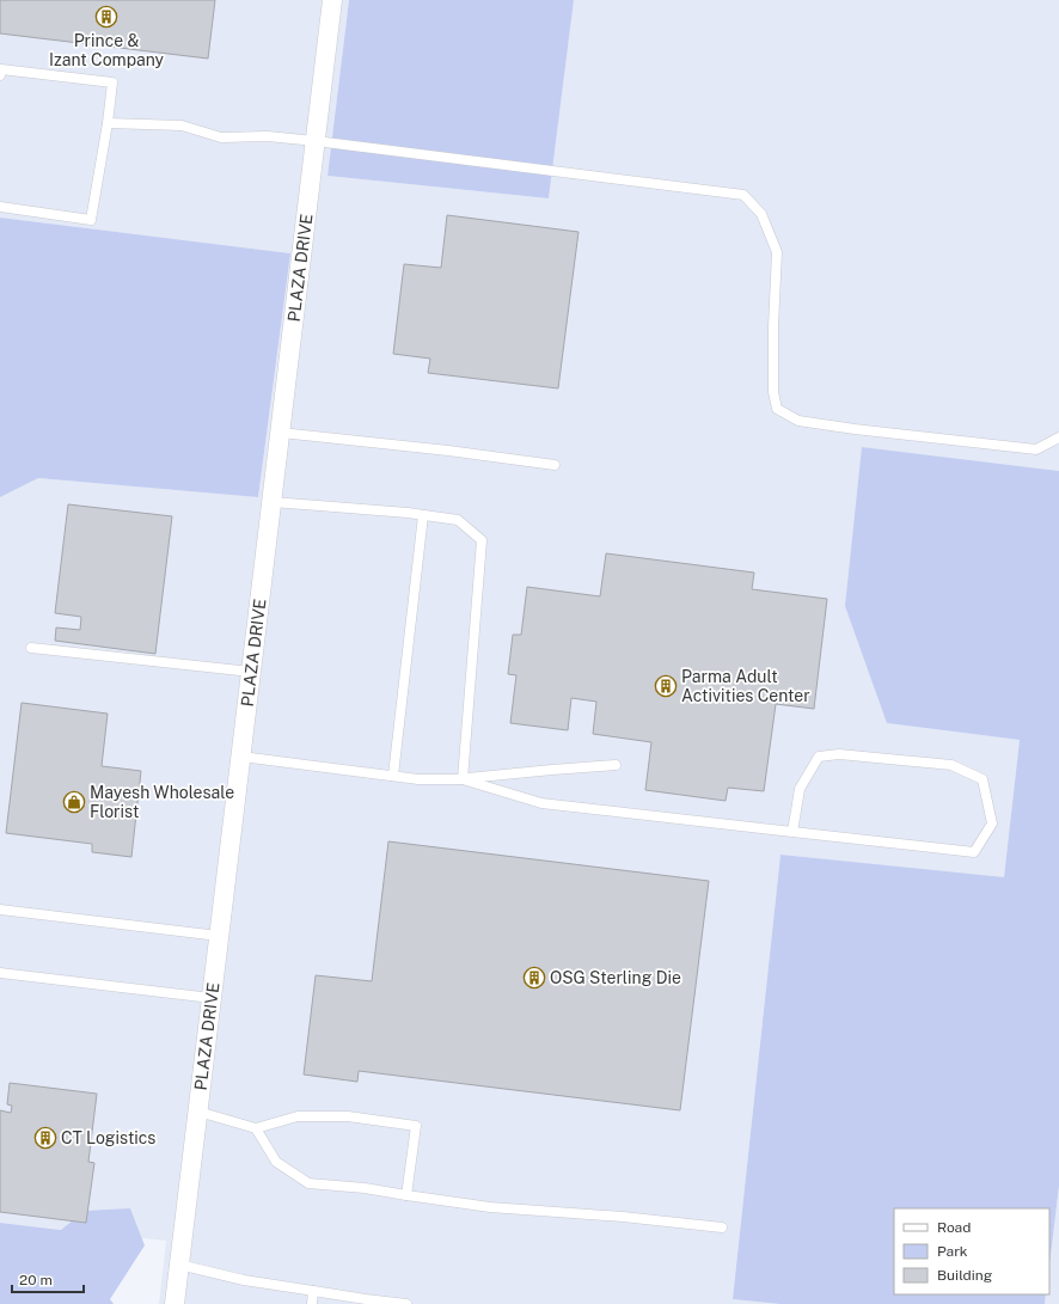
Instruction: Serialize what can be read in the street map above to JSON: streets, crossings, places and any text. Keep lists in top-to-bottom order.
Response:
{
  "streets": {
    "street": ["PLAZA DRIVE"]
  },
  "places": {
    "building": [
      "Prince & Izant Company",
      "Parma Adult Activities Center",
      "OSG Sterling Die",
      "CT Logistics"
    ],
    "shop": ["Mayesh Wholesale Florist"]
  },
  "legend": ["Road", "Park", "Building"],
  "scale_bar": "20 m"
}
